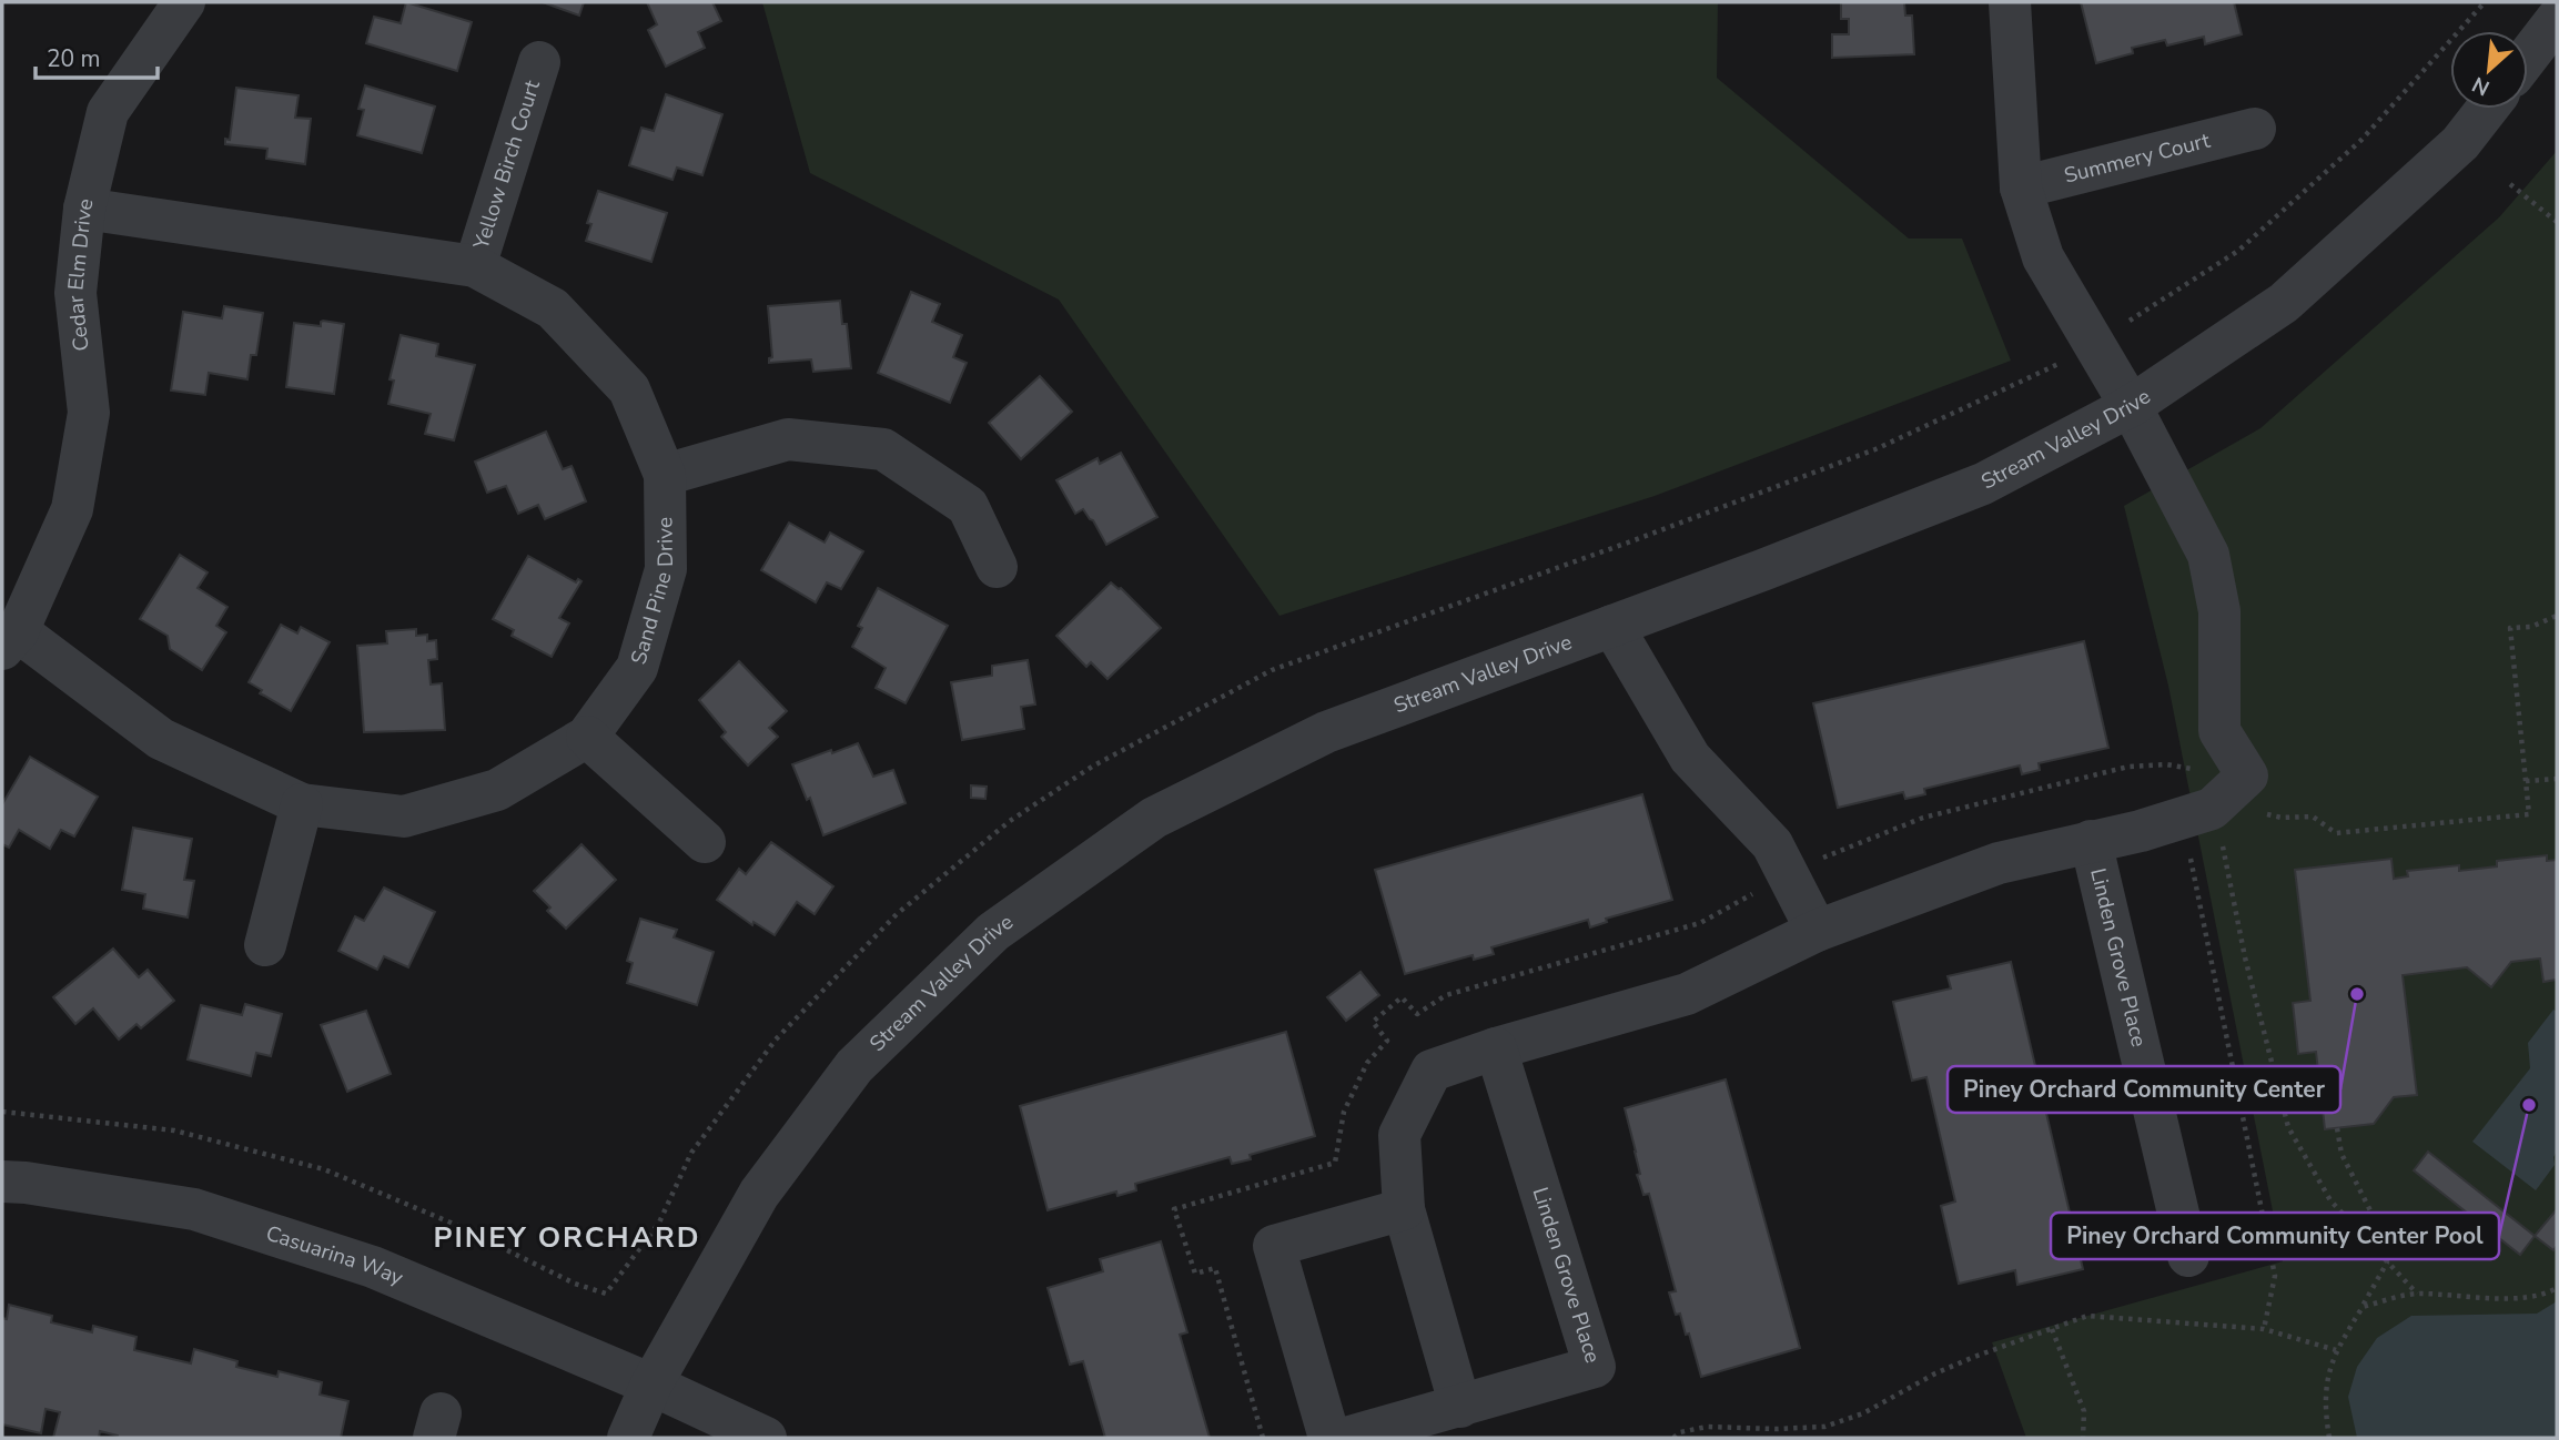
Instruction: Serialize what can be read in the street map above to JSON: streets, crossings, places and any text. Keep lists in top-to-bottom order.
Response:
{
  "streets": {
    "street": [
      "Summery Court",
      "Yellow Birch Court",
      "Cedar Elm Drive",
      "Stream Valley Drive",
      "Sand Pine Drive",
      "Linden Grove Place",
      "Casuarina Way"
    ]
  },
  "crossings": [
    ["Yellow Birch Court", "Sand Pine Drive"],
    ["Cedar Elm Drive", "Sand Pine Drive"],
    ["Stream Valley Drive", "Linden Grove Place"],
    ["Stream Valley Drive", "Casuarina Way"]
  ],
  "districts": ["PINEY ORCHARD"],
  "places": ["Piney Orchard Community Center", "Piney Orchard Community Center Pool"],
  "scale_bar": "20 m",
  "north": "bottom left"
}
